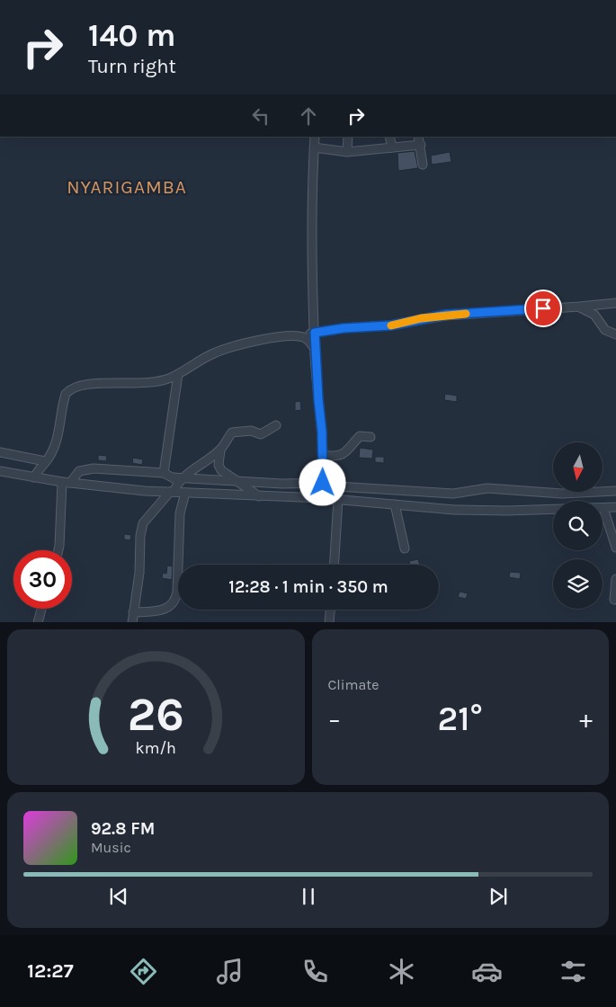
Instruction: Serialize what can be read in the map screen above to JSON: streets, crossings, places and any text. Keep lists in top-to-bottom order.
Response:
{
  "districts": ["NYARIGAMBA"],
  "north": "bottom",
  "page": {
    "turn": ["140 m", "Turn right"],
    "limit": "30",
    "trip": "12:28 · 1 min · 350 m",
    "tile": "Climate",
    "heat": ["−", "21°", "+"],
    "song": ["92.8 FM", "Music"],
    "tabs": "12:27",
    "gauge": ["26", "km/h"]
  }
}
